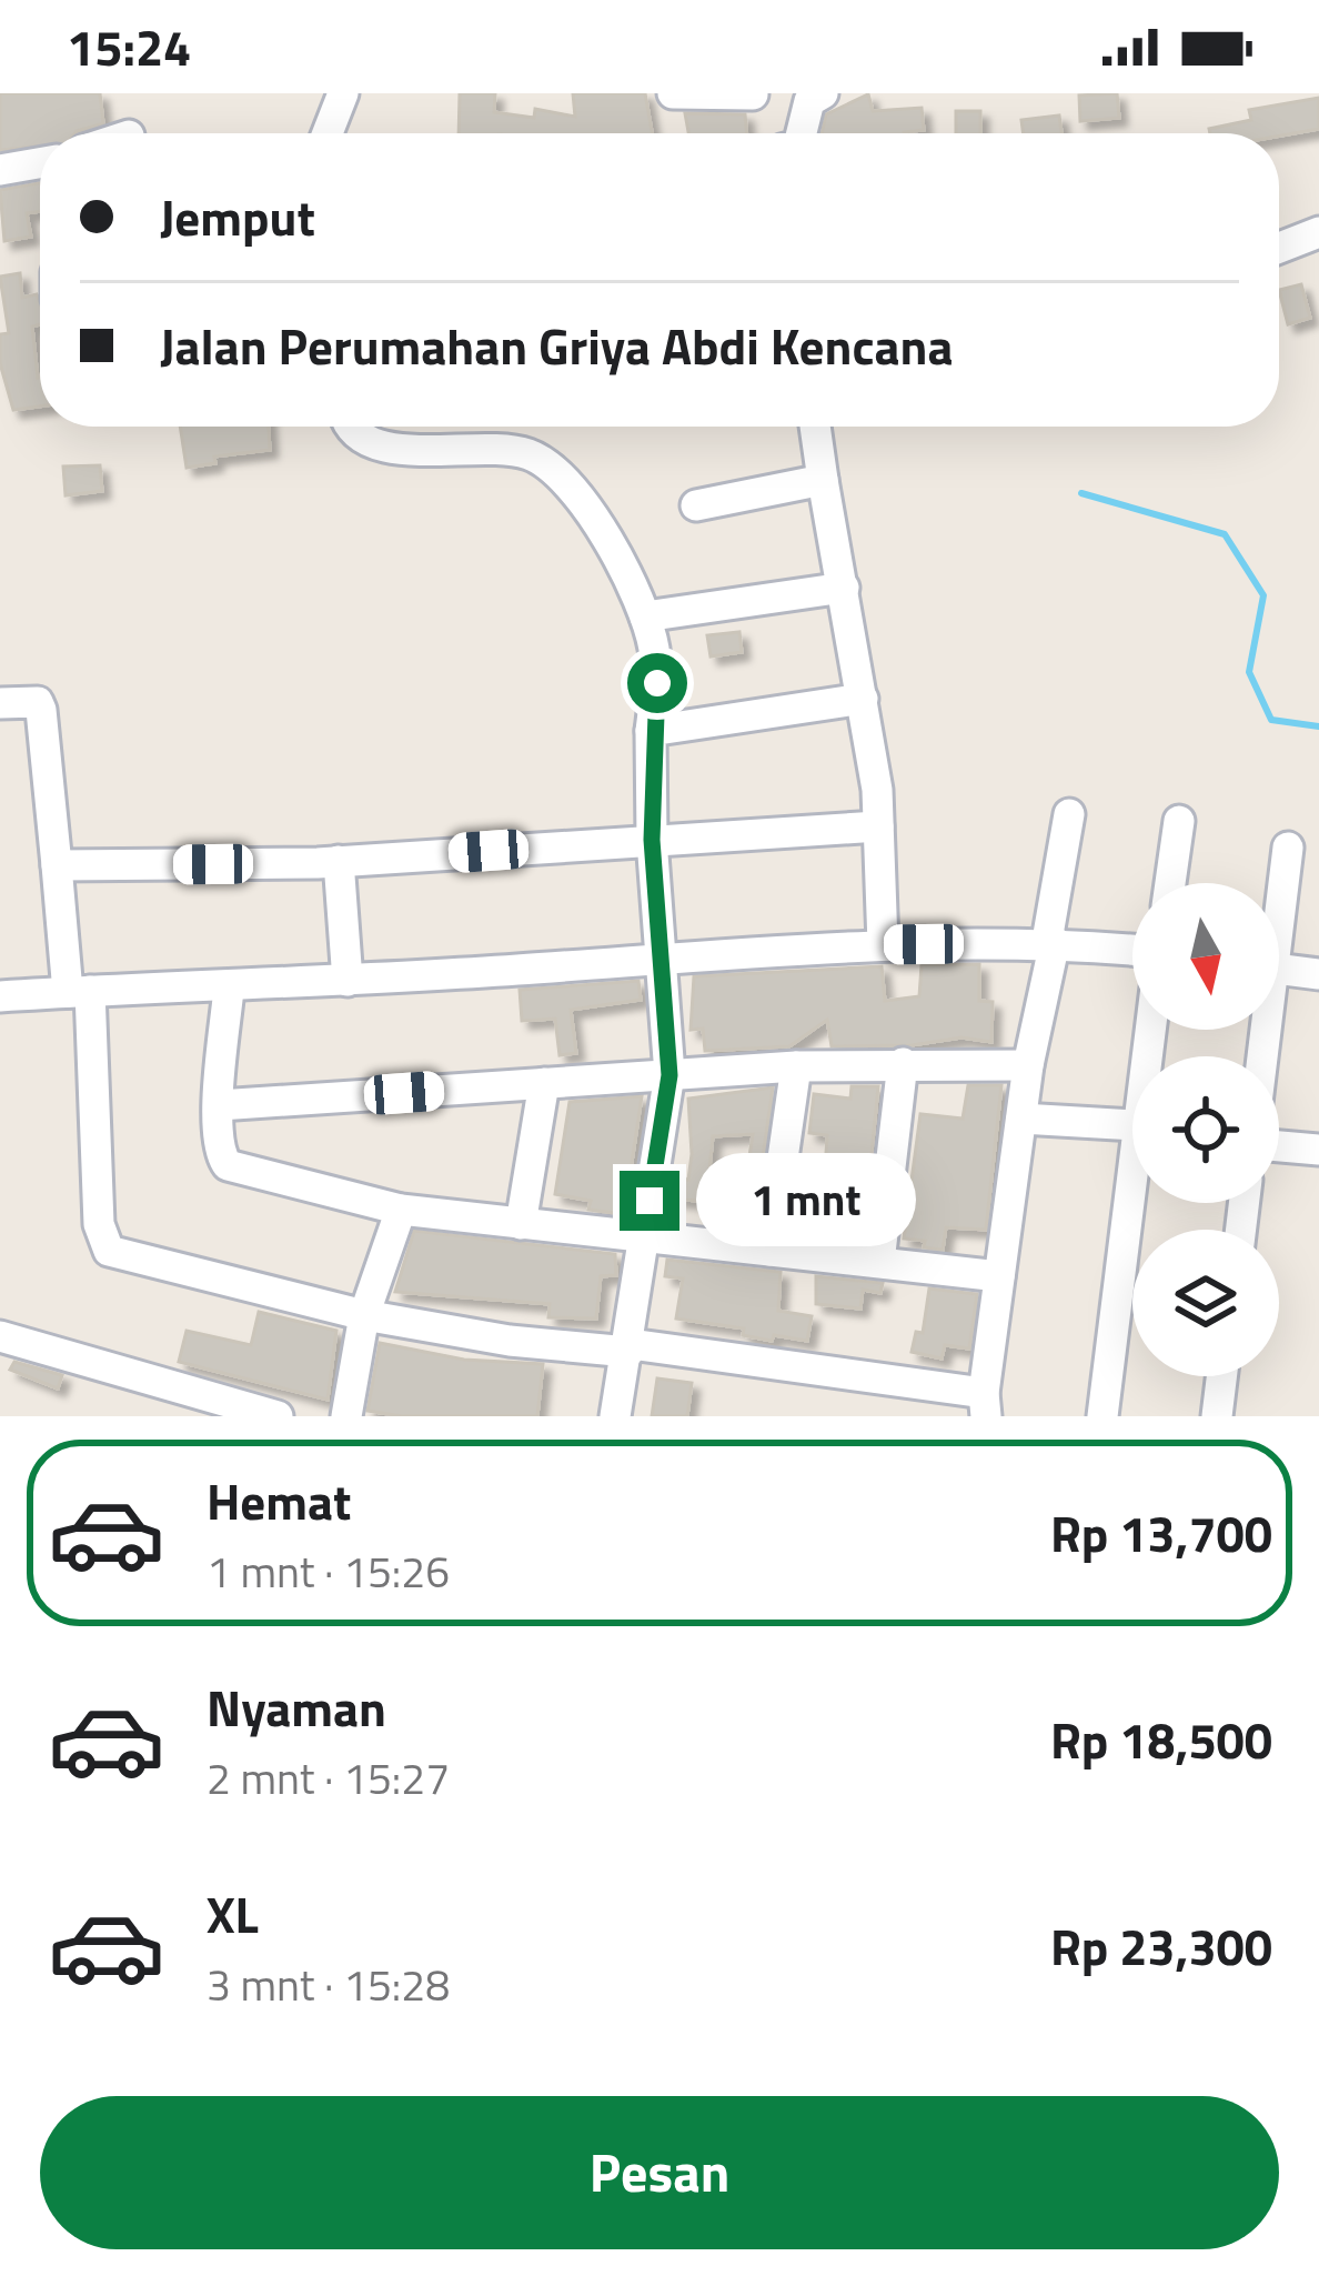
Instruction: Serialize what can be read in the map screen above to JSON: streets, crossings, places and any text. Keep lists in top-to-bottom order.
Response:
{
  "north": "bottom",
  "page": {
    "status": "15:24",
    "banner": ["Jemput", "Jalan Perumahan Griya Abdi Kencana"],
    "bubble": "1 mnt",
    "list": [
      {
        "name": "Hemat",
        "note": "1 mnt · 15:26",
        "value": "Rp 13,700"
      },
      {
        "name": "Nyaman",
        "note": "2 mnt · 15:27",
        "value": "Rp 18,500"
      },
      {
        "name": "XL",
        "note": "3 mnt · 15:28",
        "value": "Rp 23,300"
      }
    ],
    "buttons": "Pesan"
  }
}
